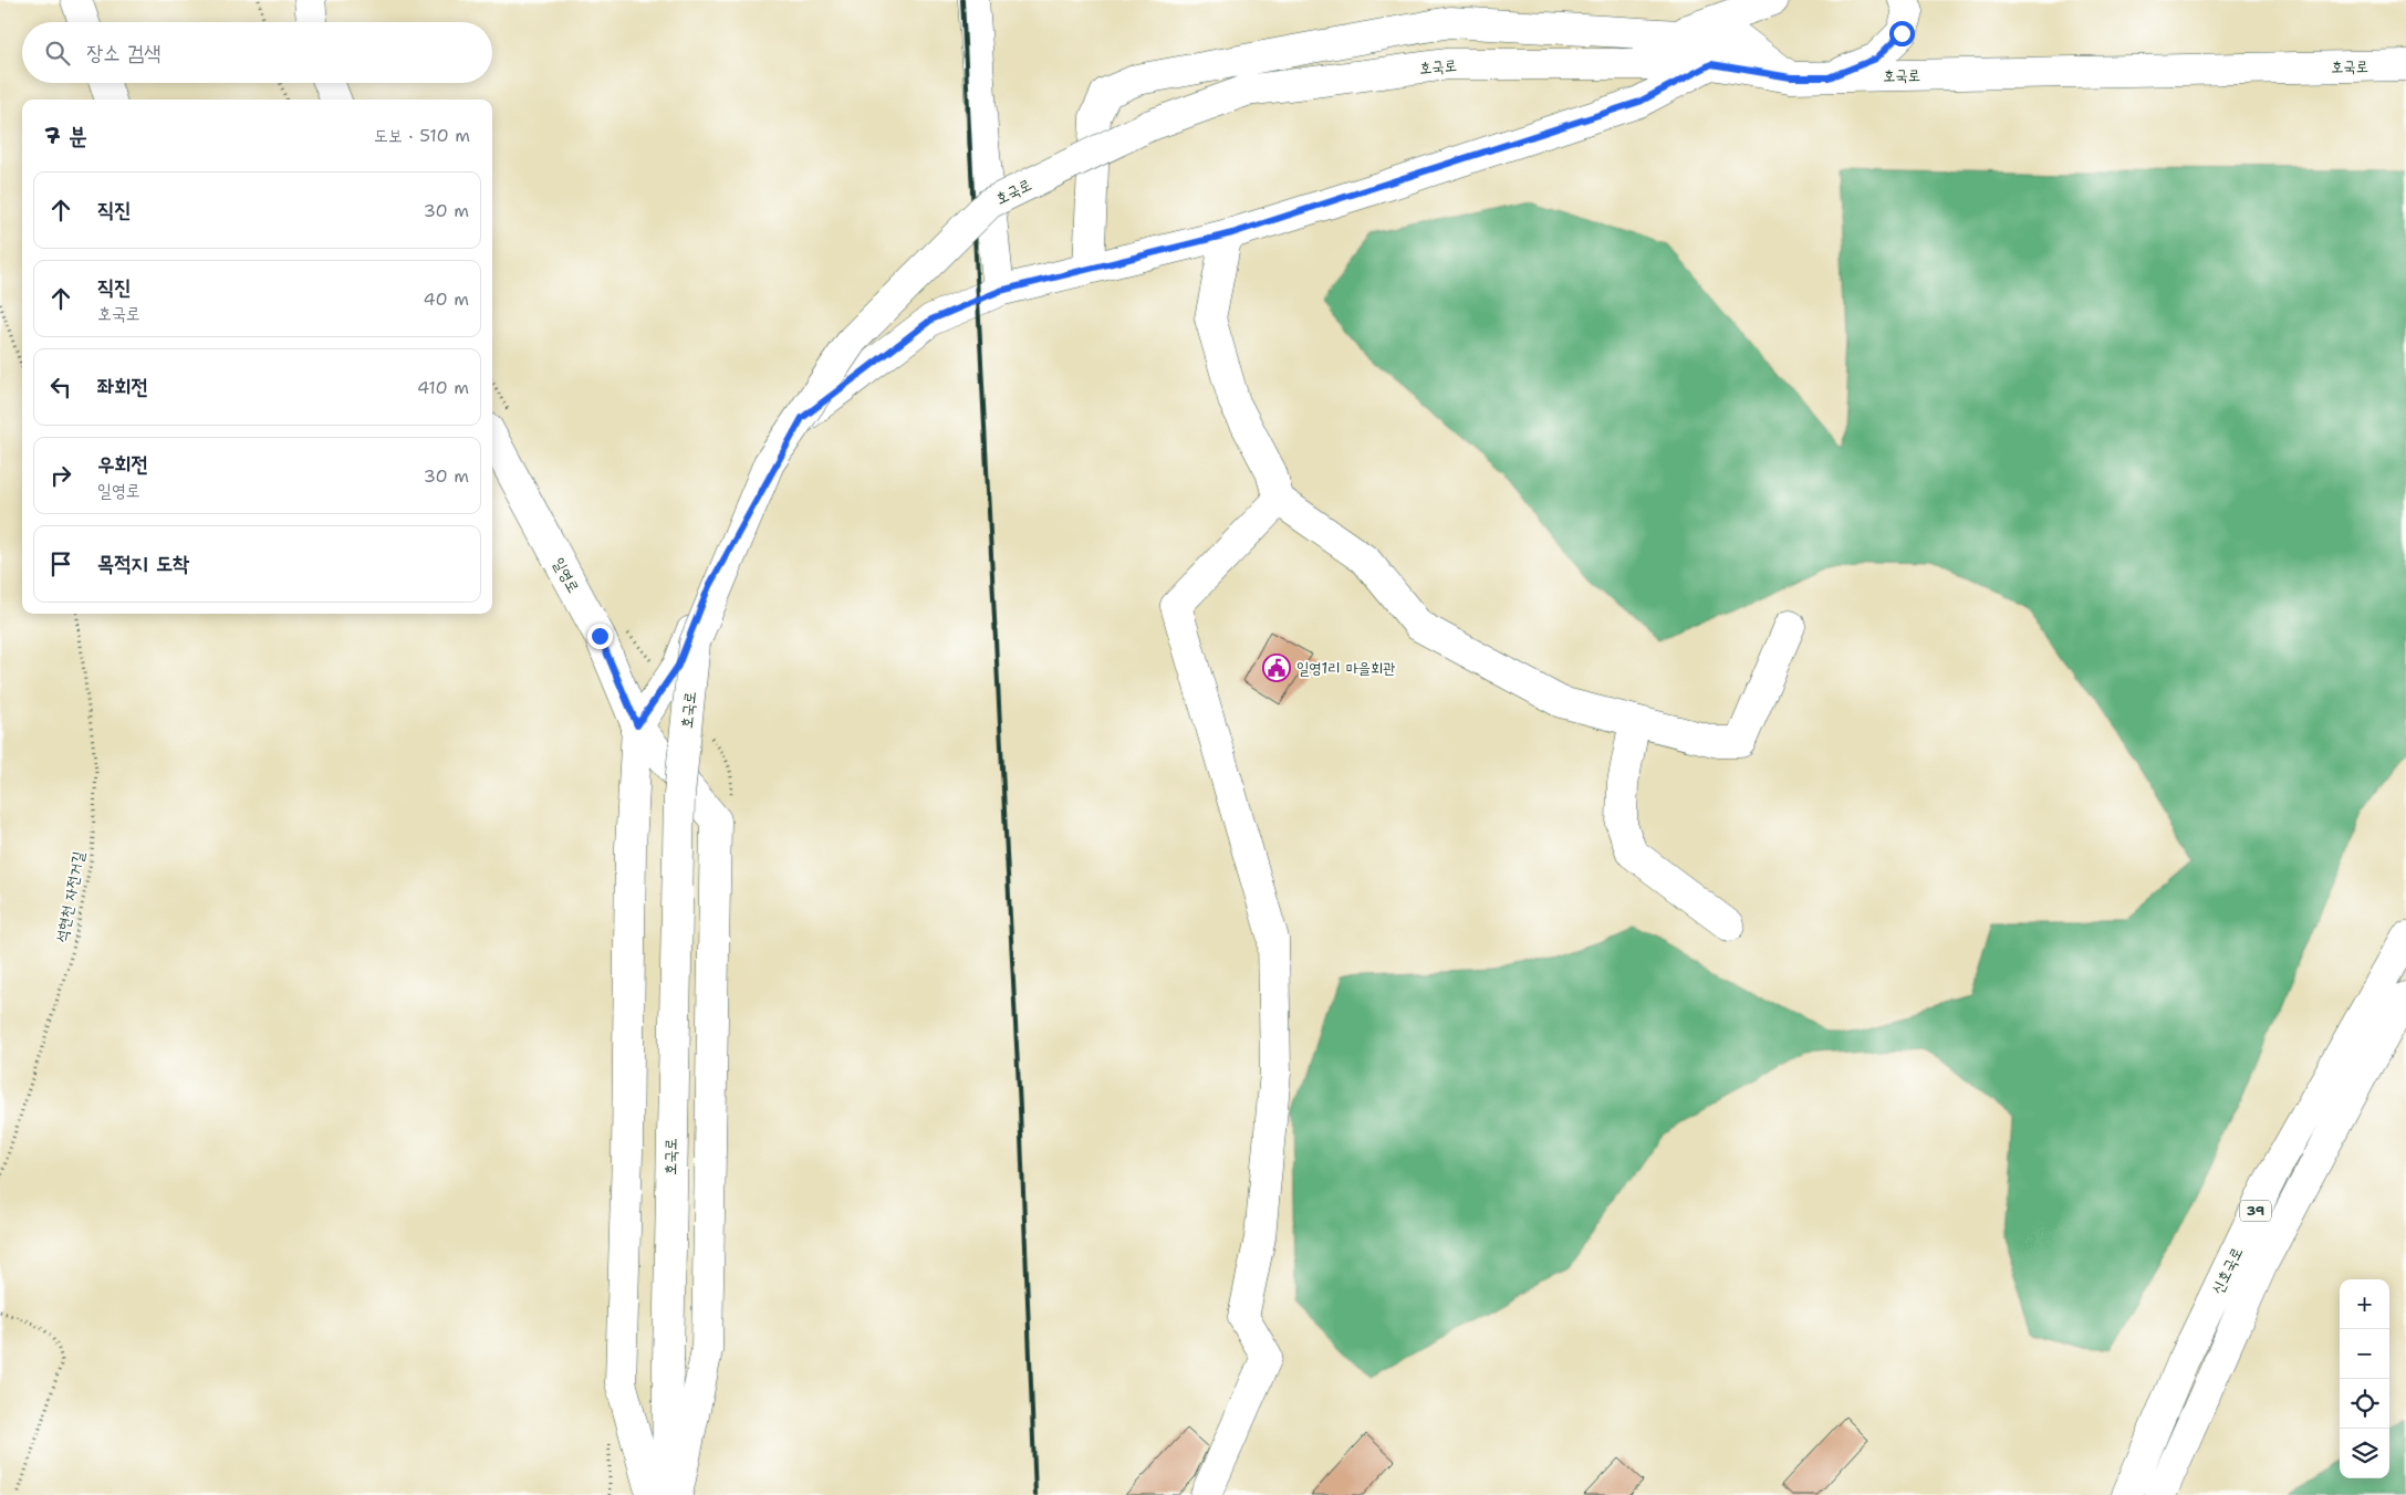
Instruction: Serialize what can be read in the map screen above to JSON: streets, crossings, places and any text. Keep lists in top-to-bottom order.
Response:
{
  "streets": {
    "main road": [
      "호국로",
      "일영로",
      "39",
      "신호국로"
    ],
    "path": ["석현천 자전거길"]
  },
  "places": {
    "public building": ["일영1리 마을회관"]
  },
  "page": {
    "search": "장소 검색",
    "heading": ["7 분", "도보 · 510 m"],
    "list": [
      ["직진", "30 m"],
      ["직진", "호국로", "40 m"],
      ["좌회전", "410 m"],
      ["우회전", "일영로", "30 m"],
      "목적지 도착"
    ],
    "map_buttons": ["+", "−"]
  }
}
